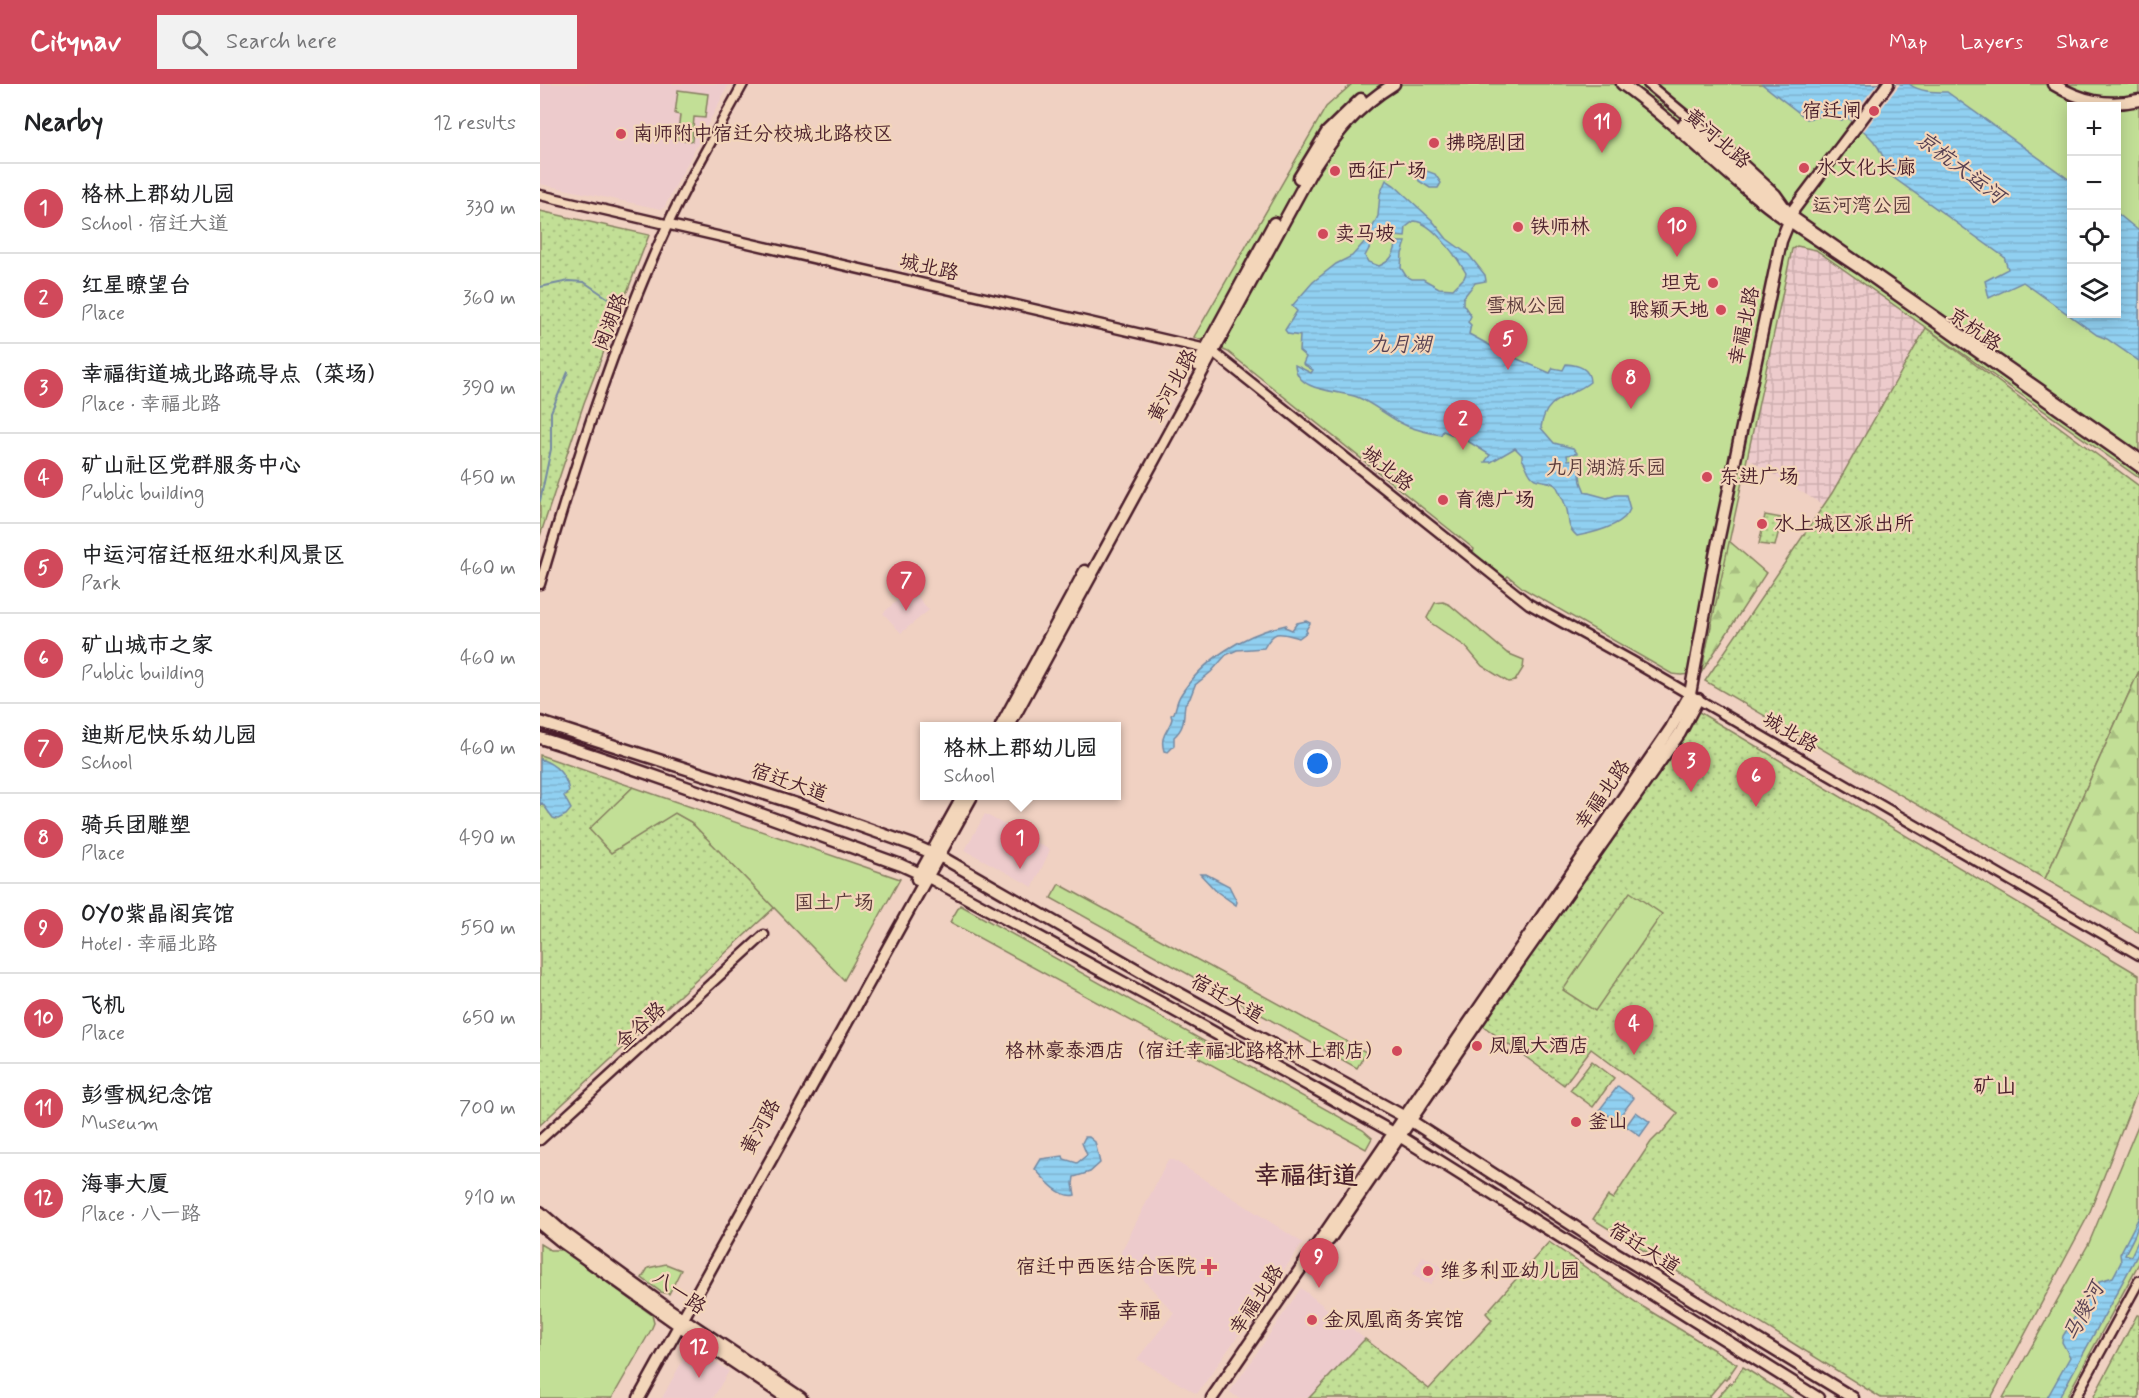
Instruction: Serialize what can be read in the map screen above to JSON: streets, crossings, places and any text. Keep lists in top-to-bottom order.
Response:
{
  "streets": {
    "main road": [
      "黄河北路",
      "幸福北路",
      "宿迁大道",
      "黄河路",
      "八一路"
    ],
    "street": [
      "城北路",
      "阅湖路",
      "京杭路",
      "金谷路"
    ]
  },
  "crossings": [
    ["黄河北路", "城北路"],
    ["黄河北路", "幸福北路"],
    ["黄河北路", "京杭路"],
    ["城北路", "阅湖路"],
    ["城北路", "幸福北路"],
    ["幸福北路", "京杭路"],
    ["幸福北路", "宿迁大道"],
    ["宿迁大道", "黄河路"],
    ["黄河路", "八一路"]
  ],
  "districts": ["矿山", "幸福街道", "幸福"],
  "water": ["京杭大运河", "九月湖", "马陵河"],
  "parks": [
    "运河湾公园",
    "雪枫公园",
    "九月湖游乐园",
    "国土广场"
  ],
  "places": {
    "other": [
      "宿迁闸",
      "南师附中宿迁分校城北路校区",
      "拂晓剧团",
      "水文化长廊",
      "西征广场",
      "铁师林",
      "卖马坡",
      "坦克",
      "聪颖天地",
      "东进广场",
      "育德广场",
      "水上城区派出所",
      "凤凰大酒店",
      "格林豪泰酒店（宿迁幸福北路格林上郡店）",
      "釜山",
      "维多利亚幼儿园",
      "金凤凰商务宾馆"
    ],
    "health": ["宿迁中西医结合医院"]
  },
  "page": {
    "header": "Citynav",
    "search": "Search here",
    "nav": ["Map", "Layers", "Share"],
    "heading": ["Nearby", "12 results"],
    "map_buttons": ["+", "−"],
    "pins": [
      "11",
      "10",
      "5",
      "8",
      "2",
      "7",
      "3",
      "6",
      "1",
      "4",
      "9",
      "12"
    ],
    "list": [
      {
        "mark": "1",
        "name": "格林上郡幼儿园",
        "note": "School · 宿迁大道",
        "value": "330 m"
      },
      {
        "mark": "2",
        "name": "红星瞭望台",
        "note": "Place",
        "value": "360 m"
      },
      {
        "mark": "3",
        "name": "幸福街道城北路疏导点（菜场）",
        "note": "Place · 幸福北路",
        "value": "390 m"
      },
      {
        "mark": "4",
        "name": "矿山社区党群服务中心",
        "note": "Public building",
        "value": "450 m"
      },
      {
        "mark": "5",
        "name": "中运河宿迁枢纽水利风景区",
        "note": "Park",
        "value": "460 m"
      },
      {
        "mark": "6",
        "name": "矿山城市之家",
        "note": "Public building",
        "value": "460 m"
      },
      {
        "mark": "7",
        "name": "迪斯尼快乐幼儿园",
        "note": "School",
        "value": "460 m"
      },
      {
        "mark": "8",
        "name": "骑兵团雕塑",
        "note": "Place",
        "value": "490 m"
      },
      {
        "mark": "9",
        "name": "OYO紫晶阁宾馆",
        "note": "Hotel · 幸福北路",
        "value": "550 m"
      },
      {
        "mark": "10",
        "name": "飞机",
        "note": "Place",
        "value": "650 m"
      },
      {
        "mark": "11",
        "name": "彭雪枫纪念馆",
        "note": "Museum",
        "value": "700 m"
      },
      {
        "mark": "12",
        "name": "海事大厦",
        "note": "Place · 八一路",
        "value": "910 m"
      }
    ],
    "popup": ["格林上郡幼儿园", "School"]
  }
}
